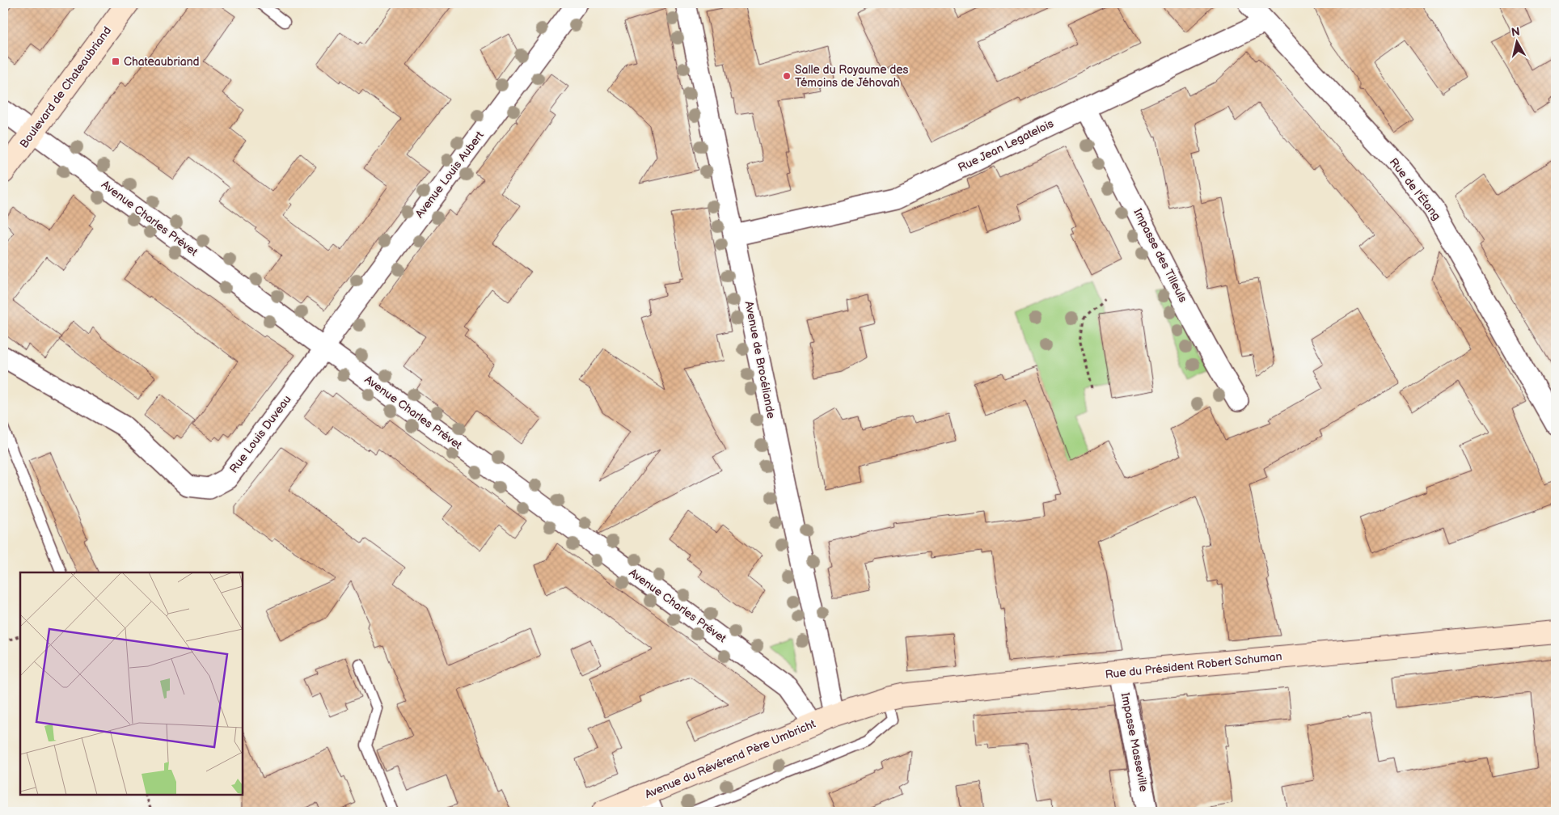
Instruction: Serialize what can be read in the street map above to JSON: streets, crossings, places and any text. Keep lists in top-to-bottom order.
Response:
{
  "streets": {
    "main road": ["Boulevard de Chateaubriand", "Rue du Président Robert Schuman", "Avenue du Révérend Père Umbricht"],
    "street": [
      "Rue Jean Legatelois",
      "Avenue Louis Aubert",
      "Rue de l'Étang",
      "Avenue Charles Prévet",
      "Impasse des Tilleuls",
      "Avenue de Brocéliande",
      "Rue Louis Duveau",
      "Impasse Masseville"
    ]
  },
  "crossings": [
    ["Boulevard de Chateaubriand", "Avenue Charles Prévet"],
    ["Rue Jean Legatelois", "Rue de l'Étang"],
    ["Rue Jean Legatelois", "Impasse des Tilleuls"],
    ["Rue Jean Legatelois", "Avenue de Brocéliande"],
    ["Avenue Louis Aubert", "Avenue Charles Prévet"],
    ["Avenue Louis Aubert", "Rue Louis Duveau"],
    ["Avenue Charles Prévet", "Rue Louis Duveau"],
    ["Avenue Charles Prévet", "Avenue du Révérend Père Umbricht"],
    ["Avenue de Brocéliande", "Rue du Président Robert Schuman"],
    ["Avenue de Brocéliande", "Avenue du Révérend Père Umbricht"],
    ["Rue du Président Robert Schuman", "Impasse Masseville"],
    ["Rue du Président Robert Schuman", "Avenue du Révérend Père Umbricht"]
  ],
  "places": {
    "transit": ["Chateaubriand"],
    "other": ["Salle du Royaume des Témoins de Jéhovah"]
  },
  "north": "top"
}
